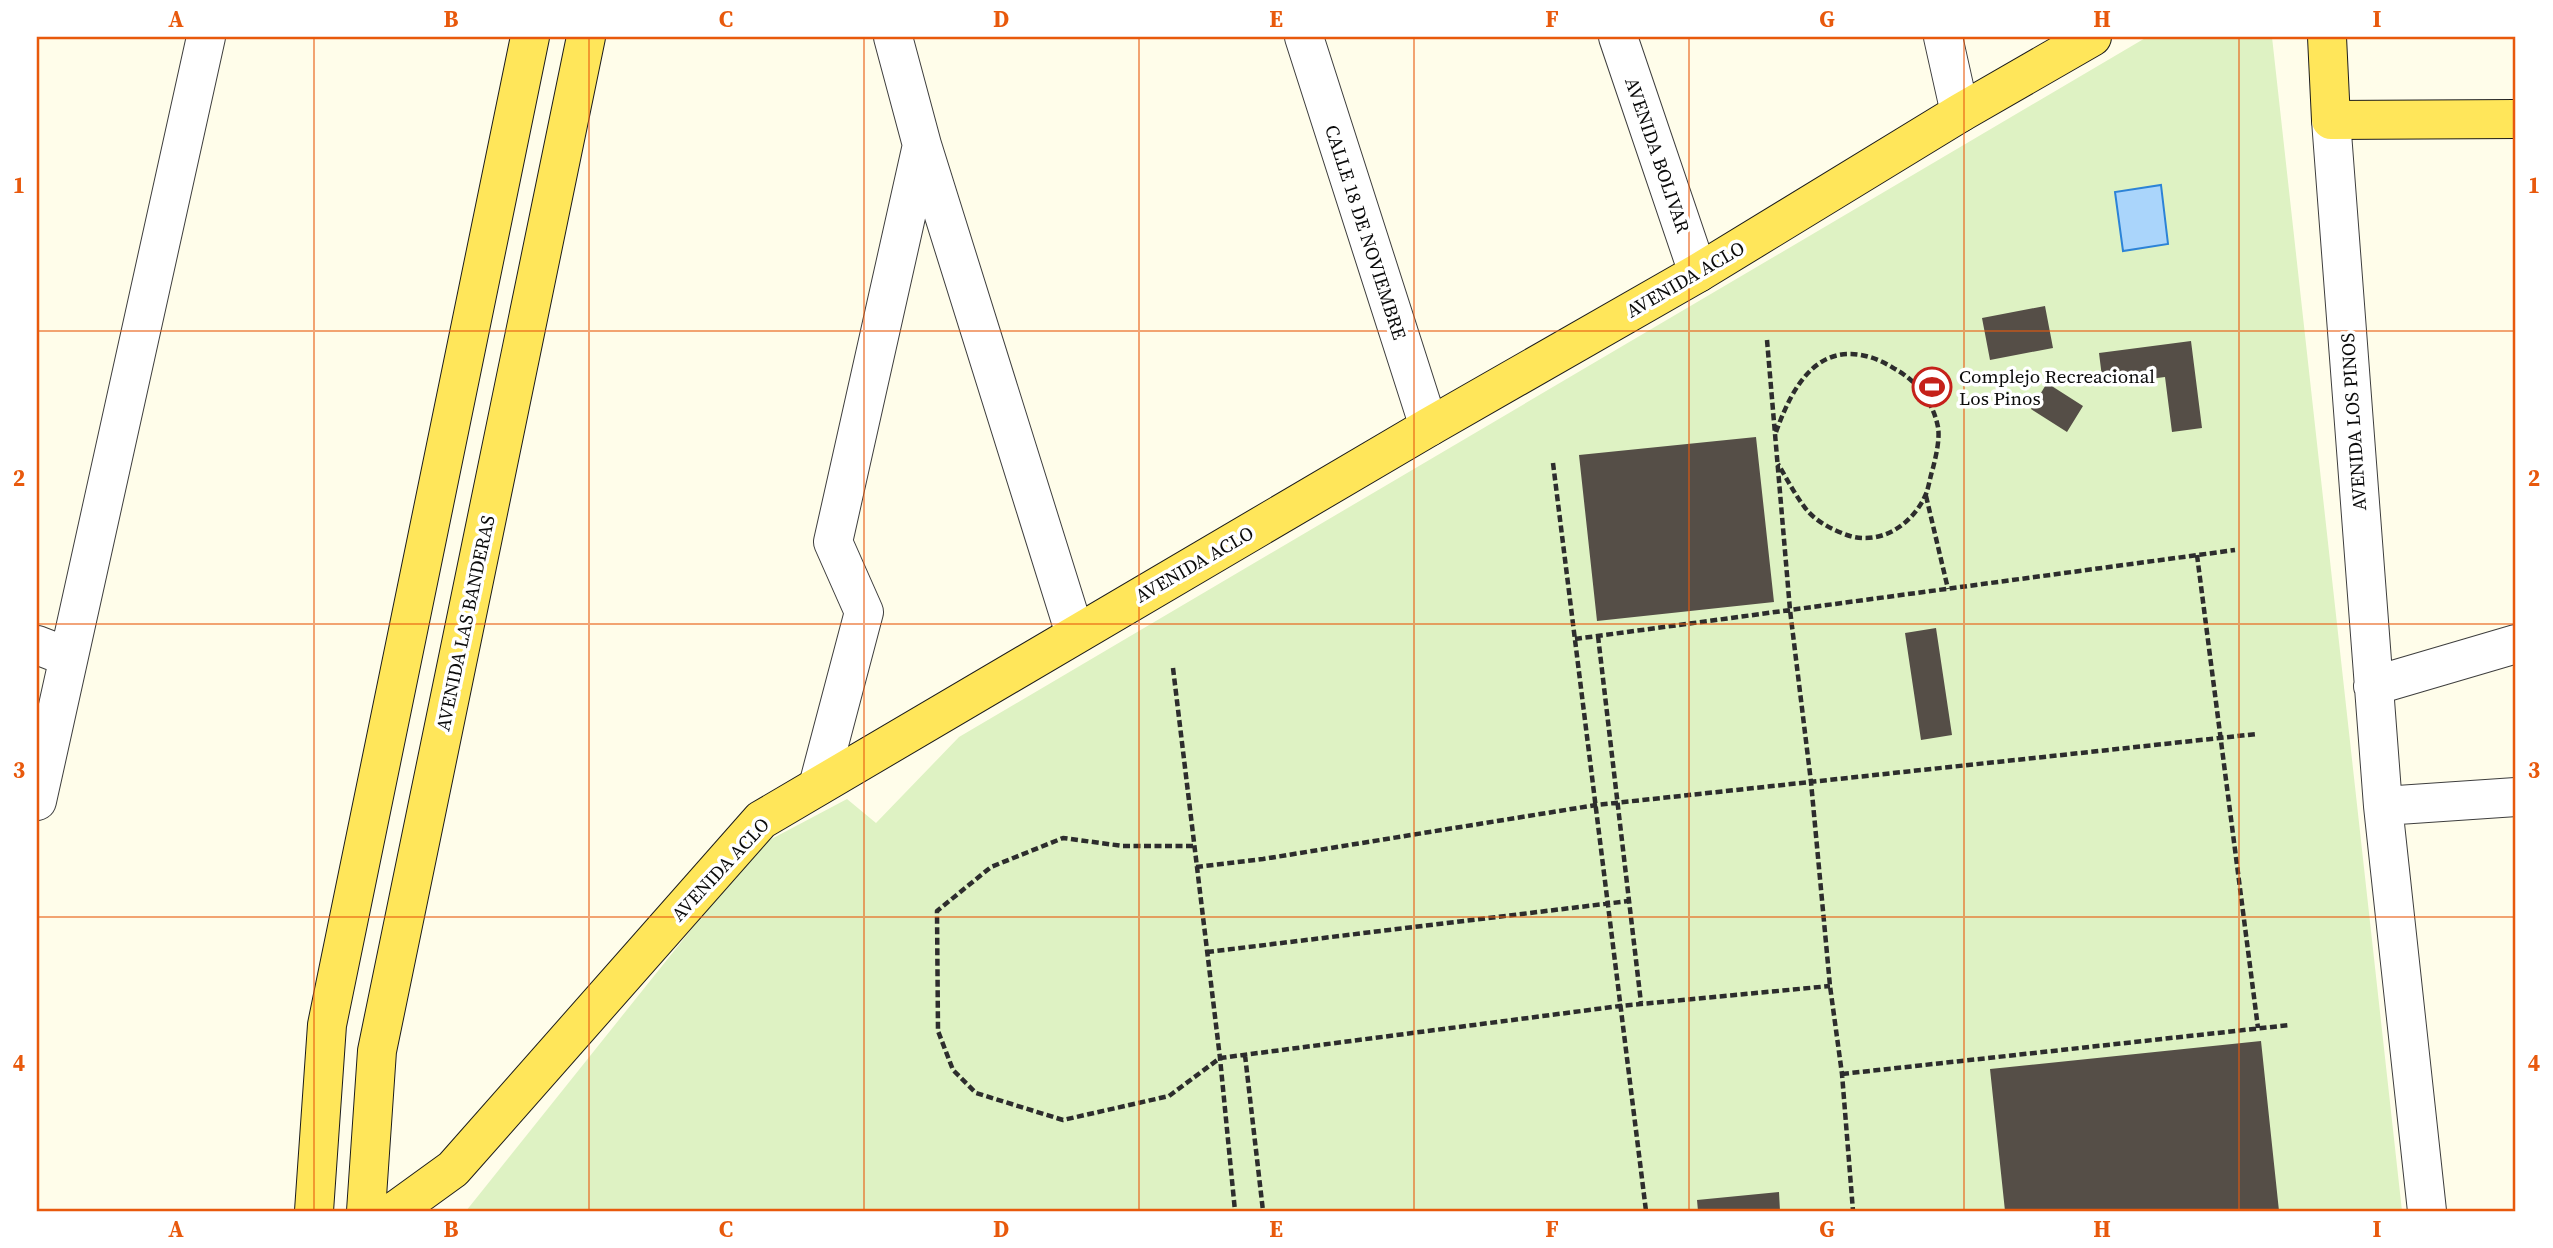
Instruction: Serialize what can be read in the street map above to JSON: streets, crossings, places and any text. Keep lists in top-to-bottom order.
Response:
{
  "streets": {
    "main road": ["AVENIDA ACLO", "AVENIDA LOS PINOS", "AVENIDA LAS BANDERAS"],
    "street": ["AVENIDA BOLIVAR", "CALLE 18 DE NOVIEMBRE"]
  },
  "crossings": [
    ["AVENIDA BOLIVAR", "AVENIDA ACLO"],
    ["CALLE 18 DE NOVIEMBRE", "AVENIDA ACLO"]
  ],
  "places": {
    "sports": ["Complejo Recreacional Los Pinos"]
  },
  "grid": {
    "columns": [
      "A",
      "B",
      "C",
      "D",
      "E",
      "F",
      "G",
      "H",
      "I"
    ],
    "rows": [
      "1",
      "2",
      "3",
      "4"
    ]
  }
}
